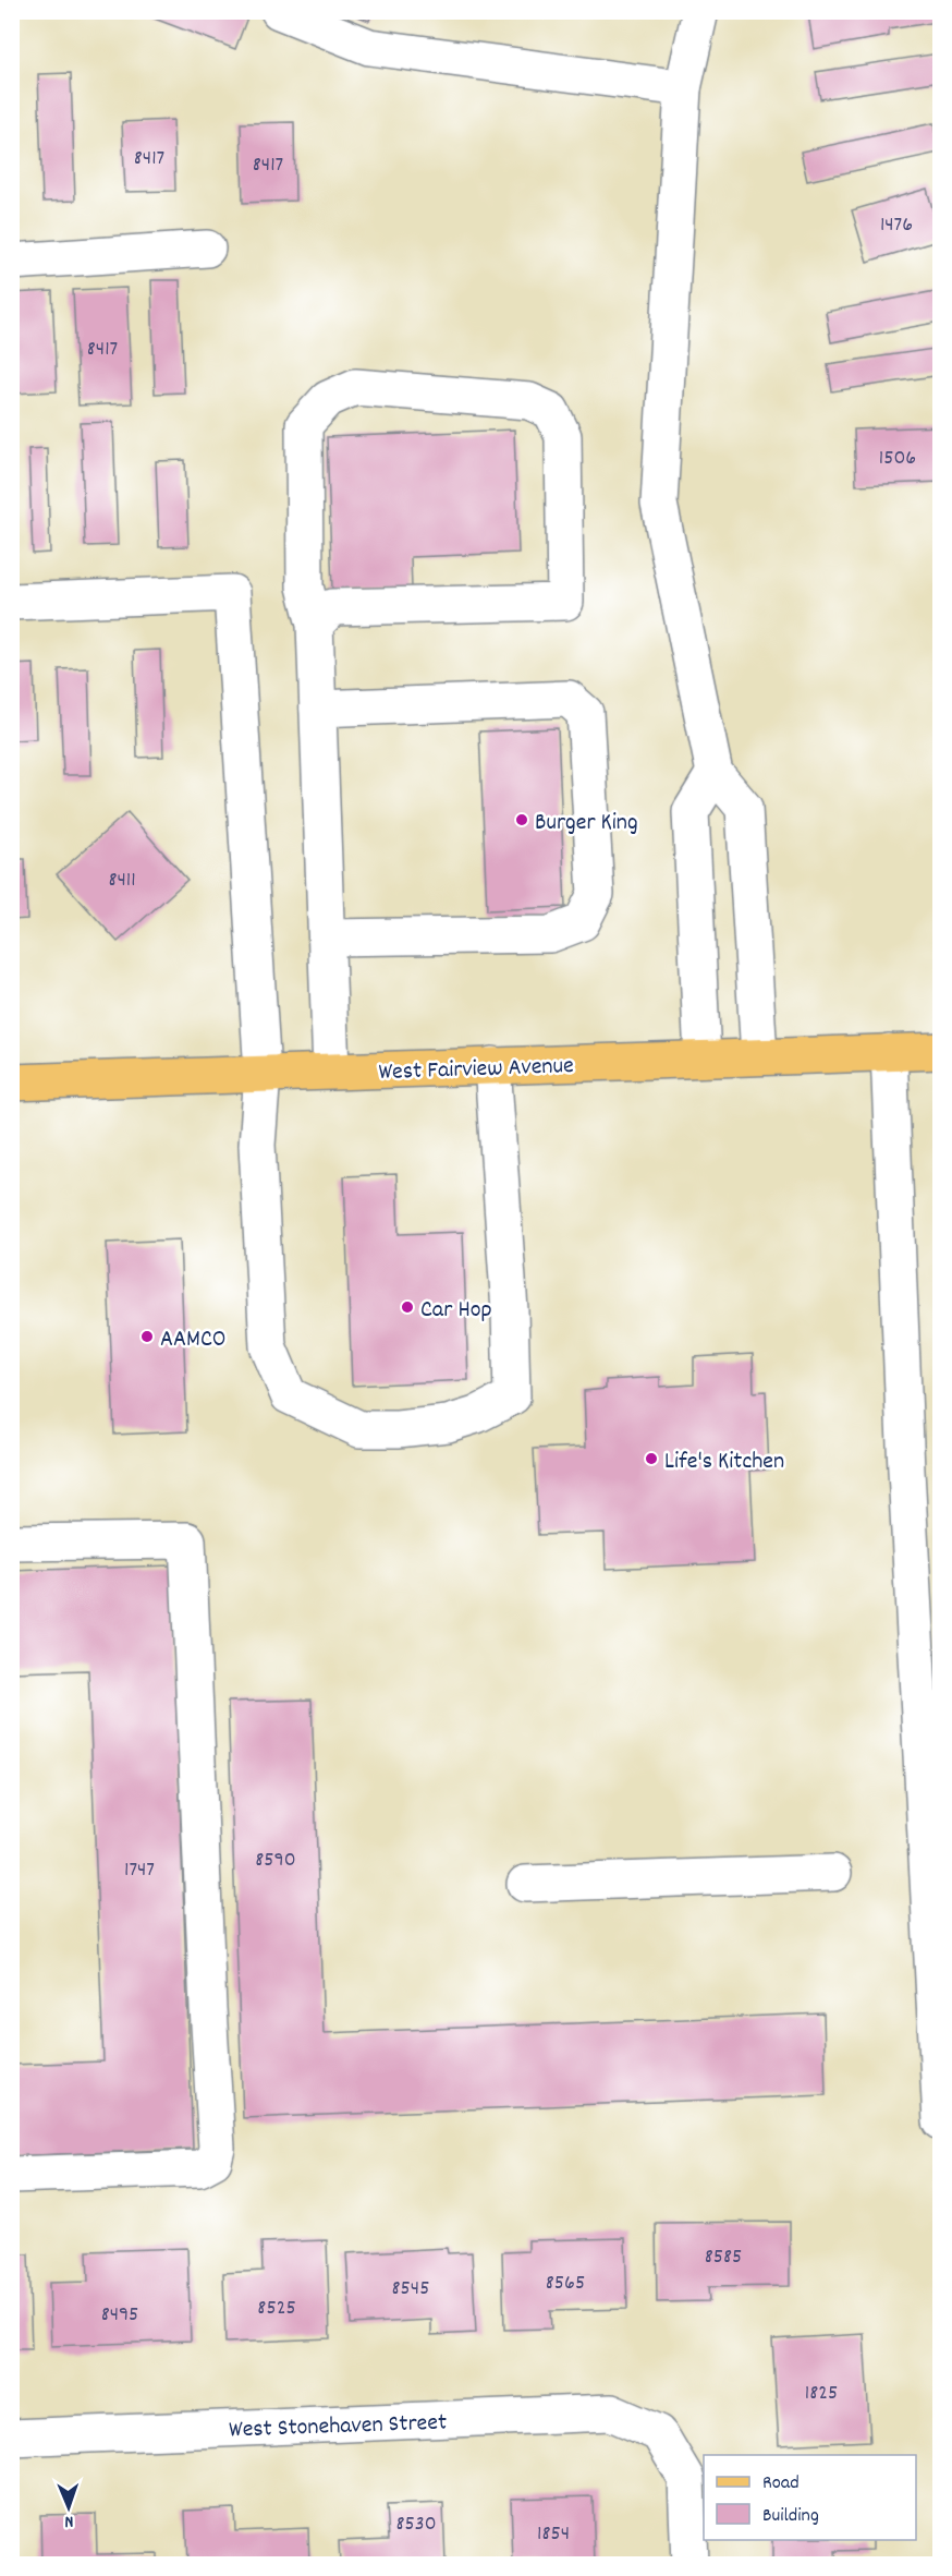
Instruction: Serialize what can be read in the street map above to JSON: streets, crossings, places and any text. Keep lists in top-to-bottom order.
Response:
{
  "streets": {
    "main road": ["West Fairview Avenue"],
    "street": ["West Stonehaven Street"]
  },
  "places": [
    "Burger King",
    "Car Hop",
    "AAMCO",
    "Life's Kitchen"
  ],
  "house_numbers": [
    "8417",
    "8417",
    "1476",
    "8417",
    "1506",
    "8411",
    "8590",
    "1747",
    "8585",
    "8565",
    "8545",
    "8525",
    "8495",
    "1825",
    "8530",
    "1854"
  ],
  "legend": ["Road", "Building"],
  "north": "bottom"
}
